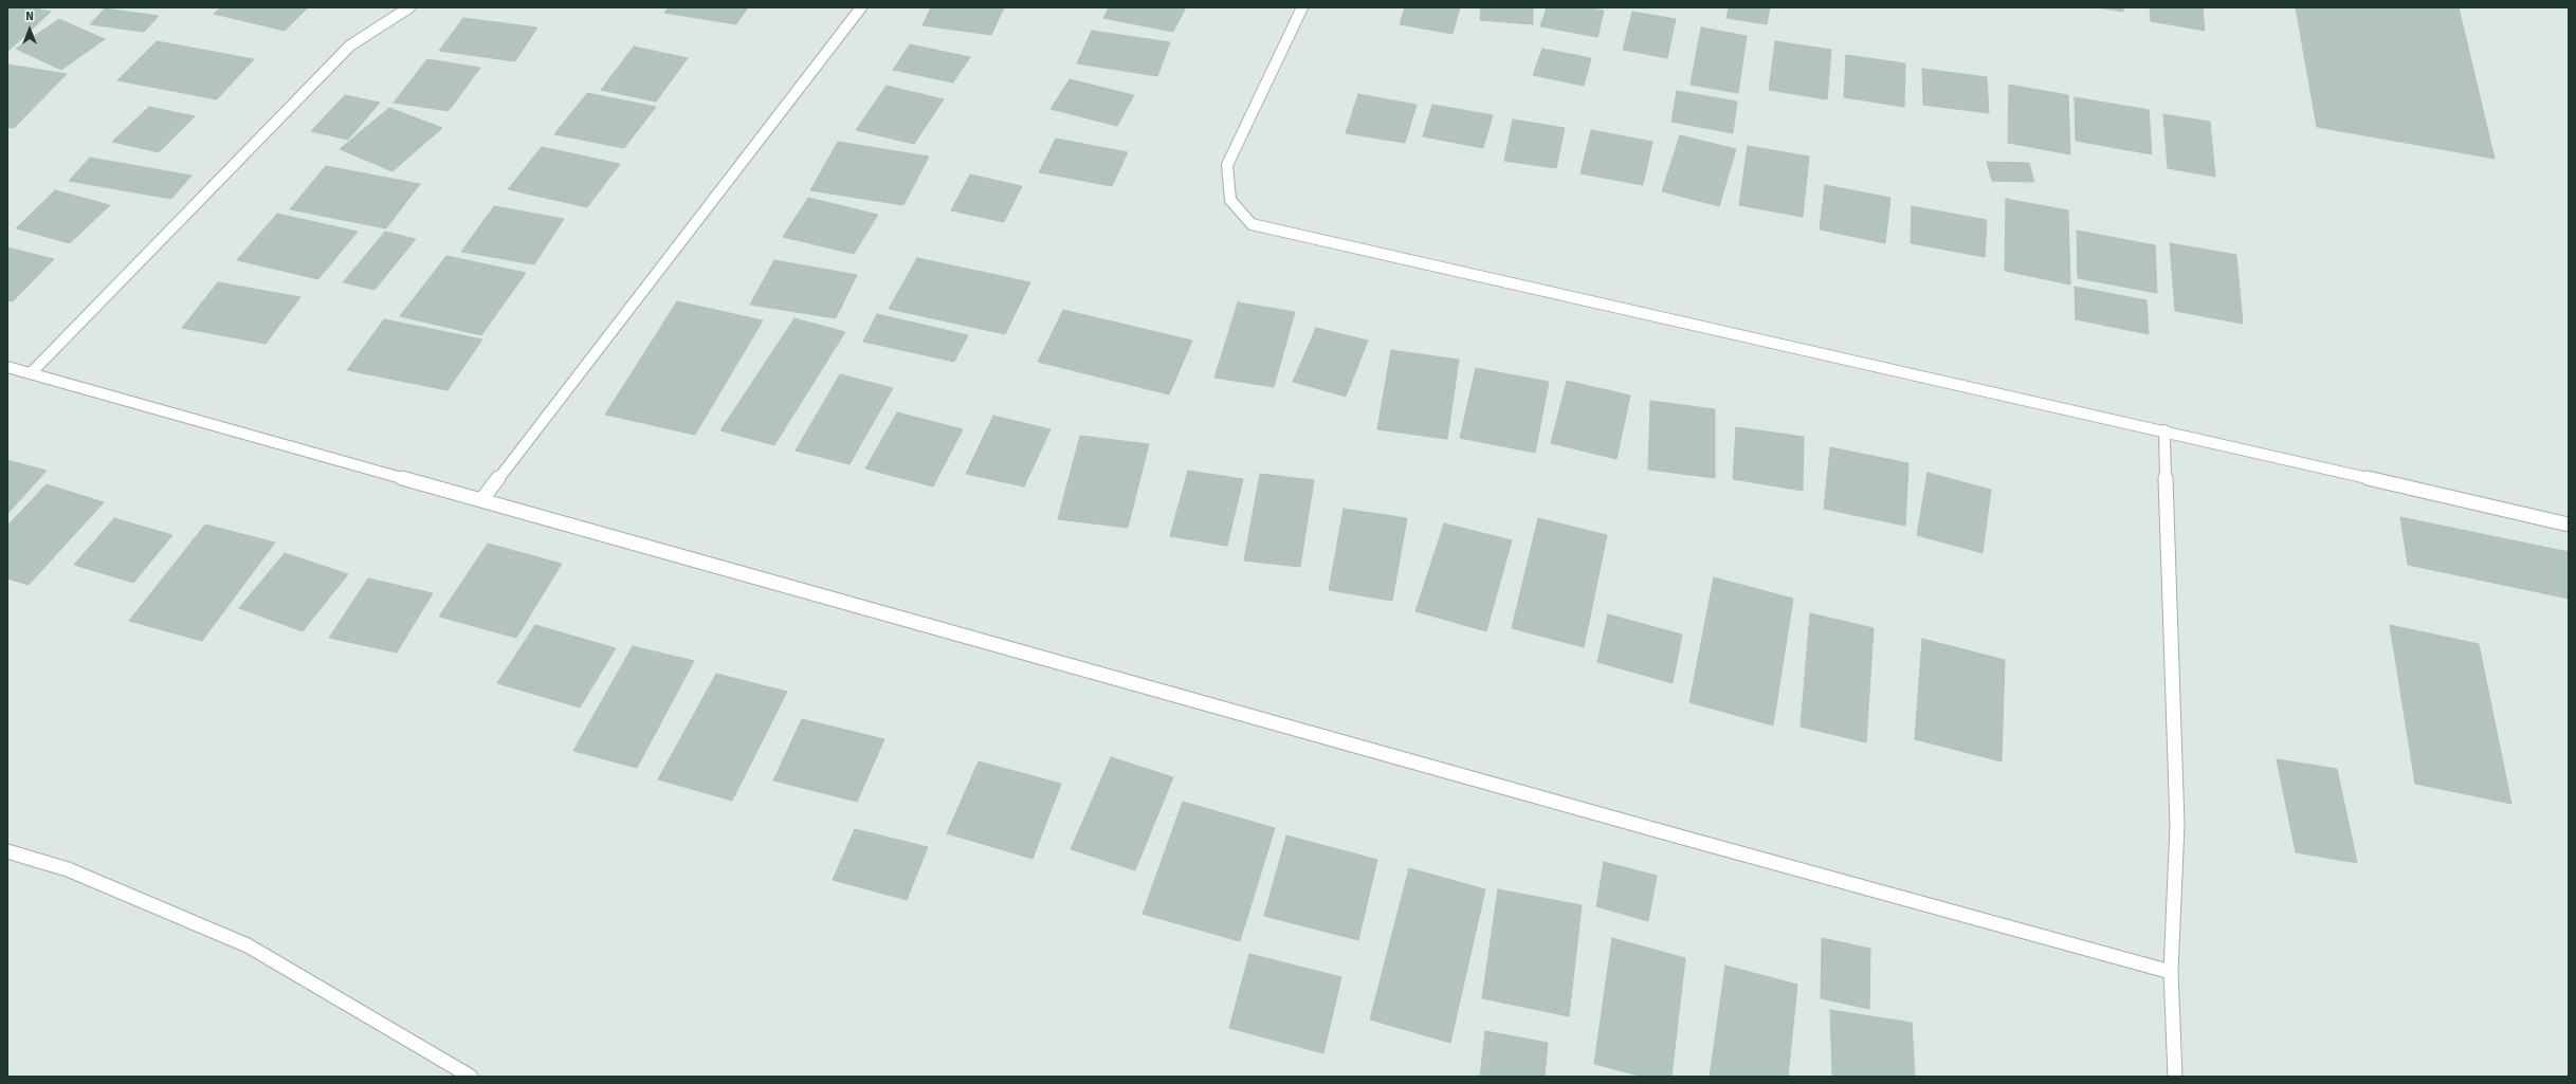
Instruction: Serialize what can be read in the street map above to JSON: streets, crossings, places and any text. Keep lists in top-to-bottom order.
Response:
{
  "north": "top"
}
